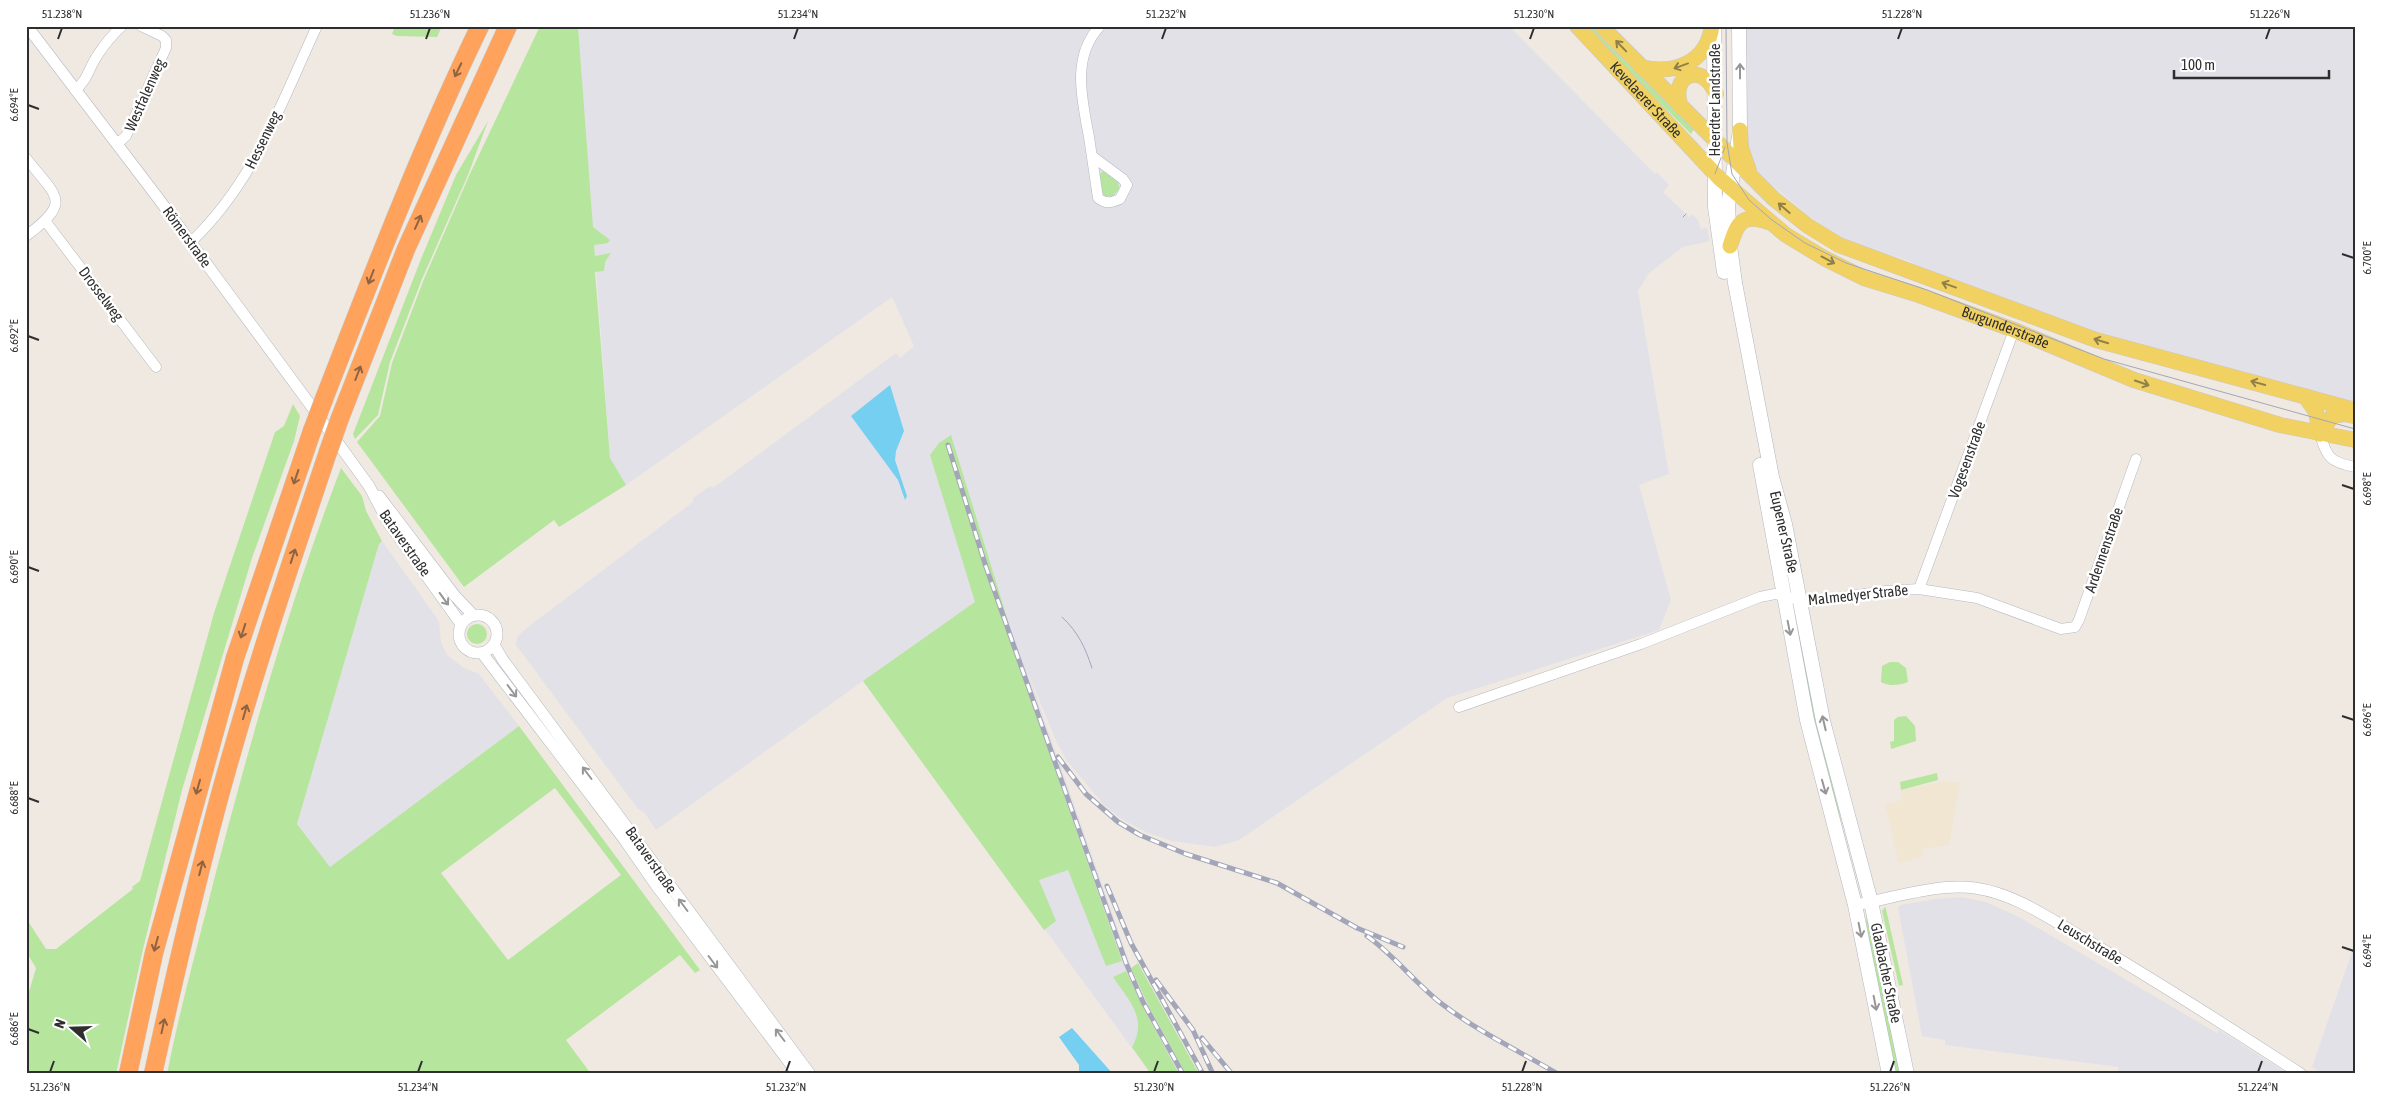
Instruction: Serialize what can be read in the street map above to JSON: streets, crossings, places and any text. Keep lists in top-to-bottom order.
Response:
{
  "streets": {
    "main road": [
      "Kevelaerer Straße",
      "Heerdter Landstraße",
      "Burgunderstraße",
      "Eupener Straße",
      "Gladbacher Straße"
    ],
    "street": [
      "Westfalenweg",
      "Hessenweg",
      "Römerstraße",
      "Drosselweg",
      "Vogesenstraße",
      "Bataverstraße",
      "Ardennenstraße",
      "Malmedyer Straße",
      "Leuschstraße"
    ]
  },
  "crossings": [
    ["Westfalenweg", "Römerstraße"],
    ["Kevelaerer Straße", "Heerdter Landstraße"],
    ["Kevelaerer Straße", "Burgunderstraße"],
    ["Kevelaerer Straße", "Eupener Straße"],
    ["Heerdter Landstraße", "Burgunderstraße"],
    ["Heerdter Landstraße", "Eupener Straße"],
    ["Hessenweg", "Römerstraße"],
    ["Römerstraße", "Bataverstraße"],
    ["Burgunderstraße", "Vogesenstraße"],
    ["Burgunderstraße", "Eupener Straße"],
    ["Vogesenstraße", "Malmedyer Straße"],
    ["Eupener Straße", "Malmedyer Straße"],
    ["Eupener Straße", "Gladbacher Straße"],
    ["Ardennenstraße", "Malmedyer Straße"],
    ["Leuschstraße", "Gladbacher Straße"]
  ],
  "scale_bar": "100 m",
  "north": "left",
  "coordinates": [
    "51.238°N",
    "51.236°N",
    "51.234°N",
    "51.232°N",
    "51.230°N",
    "51.228°N",
    "51.226°N",
    "6.694°E",
    "6.700°E",
    "6.692°E",
    "6.698°E",
    "6.690°E",
    "6.696°E",
    "6.688°E",
    "6.686°E",
    "51.224°N"
  ]
}
